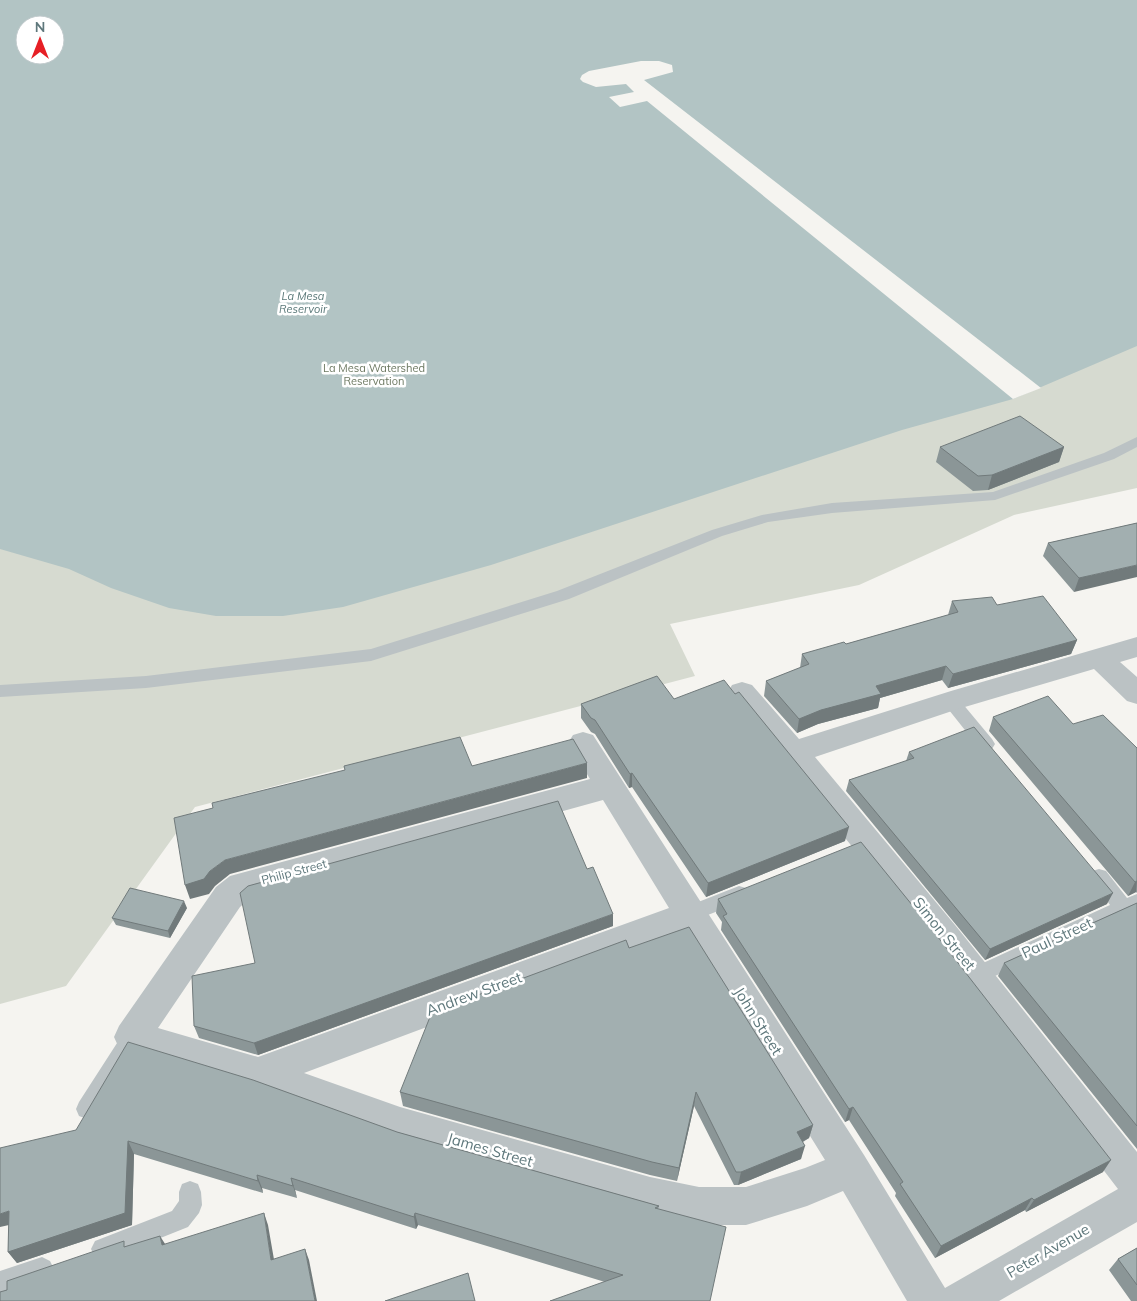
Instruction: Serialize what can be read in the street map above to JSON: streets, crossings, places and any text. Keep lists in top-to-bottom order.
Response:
{
  "streets": {
    "street": [
      "Philip Street",
      "Simon Street",
      "Andrew Street",
      "John Street",
      "James Street",
      "Peter Avenue"
    ],
    "lane": ["Paul Street"]
  },
  "crossings": [
    ["Philip Street", "John Street"],
    ["Philip Street", "James Street"],
    ["Simon Street", "Paul Street"],
    ["Andrew Street", "John Street"],
    ["Andrew Street", "James Street"],
    ["John Street", "James Street"]
  ],
  "water": ["La Mesa Reservoir"],
  "parks": ["La Mesa Watershed Reservation"],
  "north": "top"
}
